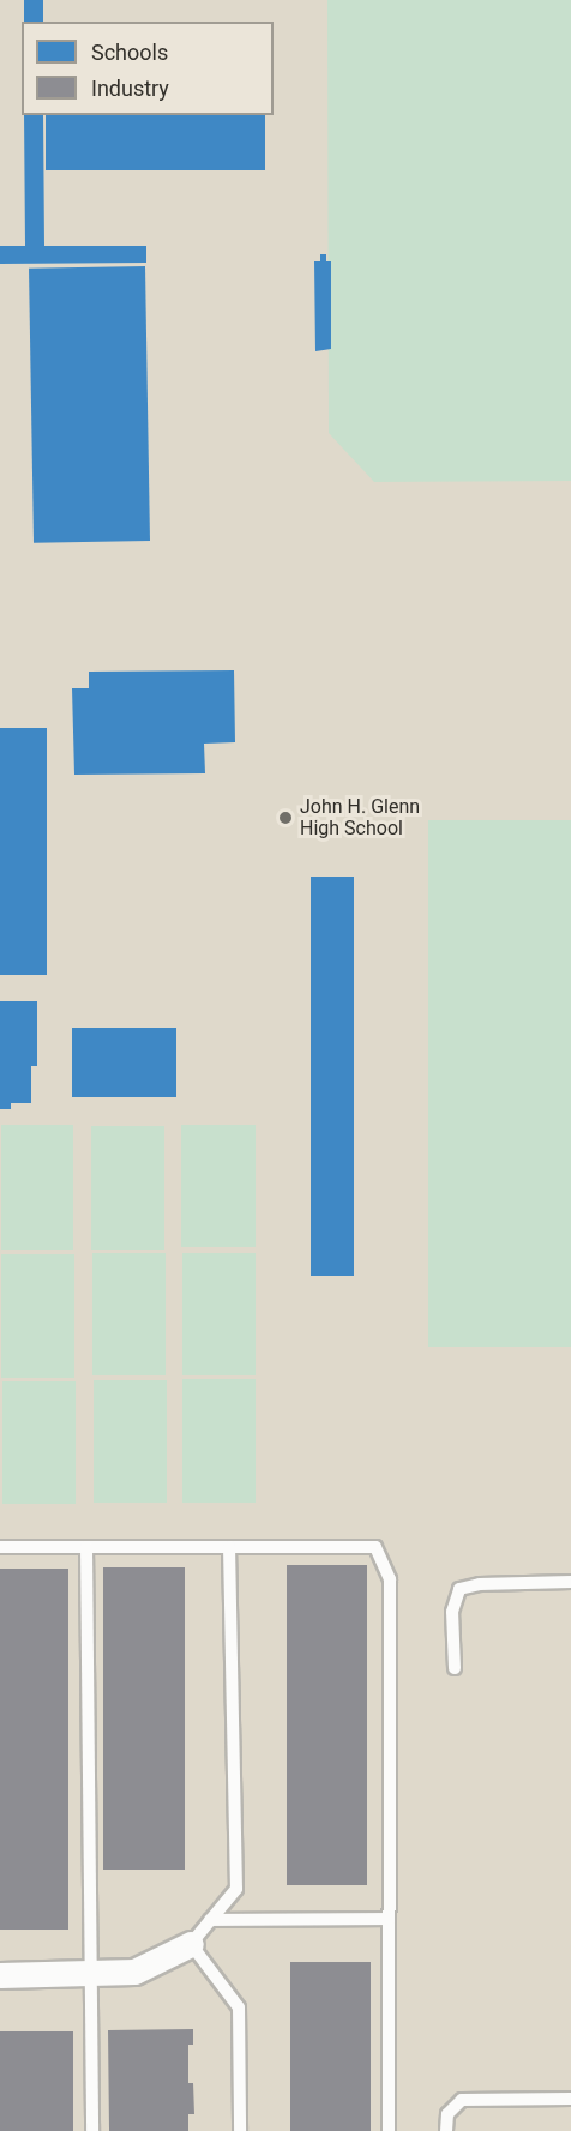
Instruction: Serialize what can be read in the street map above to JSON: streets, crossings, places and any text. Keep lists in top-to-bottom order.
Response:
{
  "places": ["John H. Glenn High School"],
  "legend": ["Schools", "Industry"]
}
